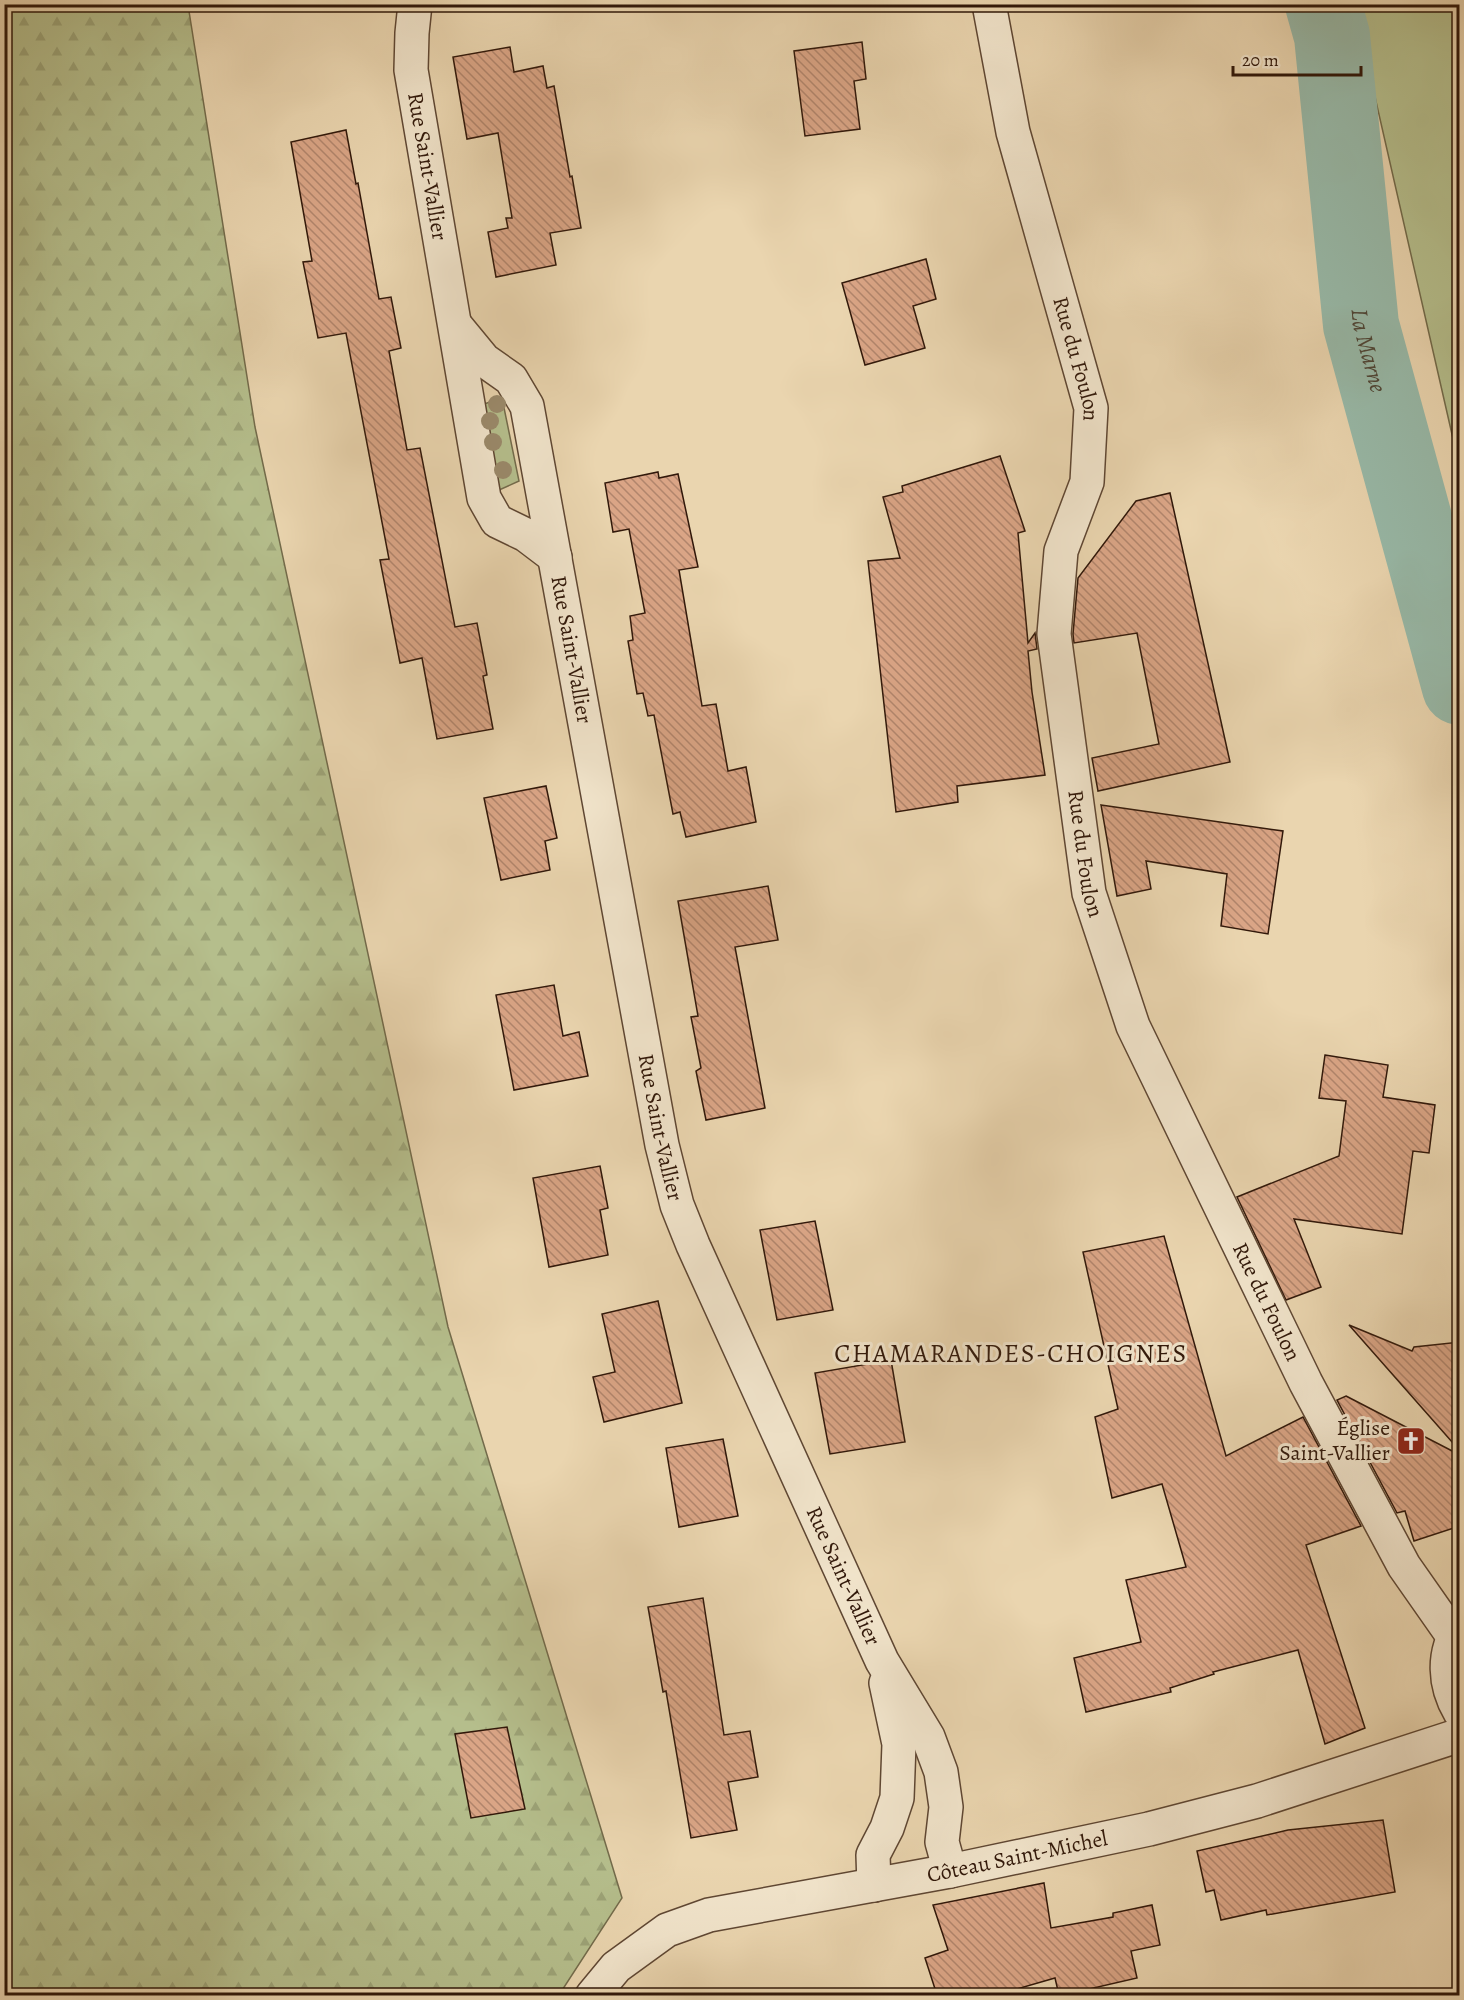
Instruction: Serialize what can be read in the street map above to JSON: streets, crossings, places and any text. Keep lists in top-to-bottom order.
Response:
{
  "streets": {
    "street": ["Rue Saint-Vallier", "Rue du Foulon", "Côteau Saint-Michel"]
  },
  "crossings": [
    ["Rue Saint-Vallier", "Côteau Saint-Michel"]
  ],
  "districts": ["CHAMARANDES-CHOIGNES"],
  "water": ["La Marne"],
  "places": {
    "church": ["Église Saint-Vallier"]
  },
  "scale_bar": "20 m"
}
